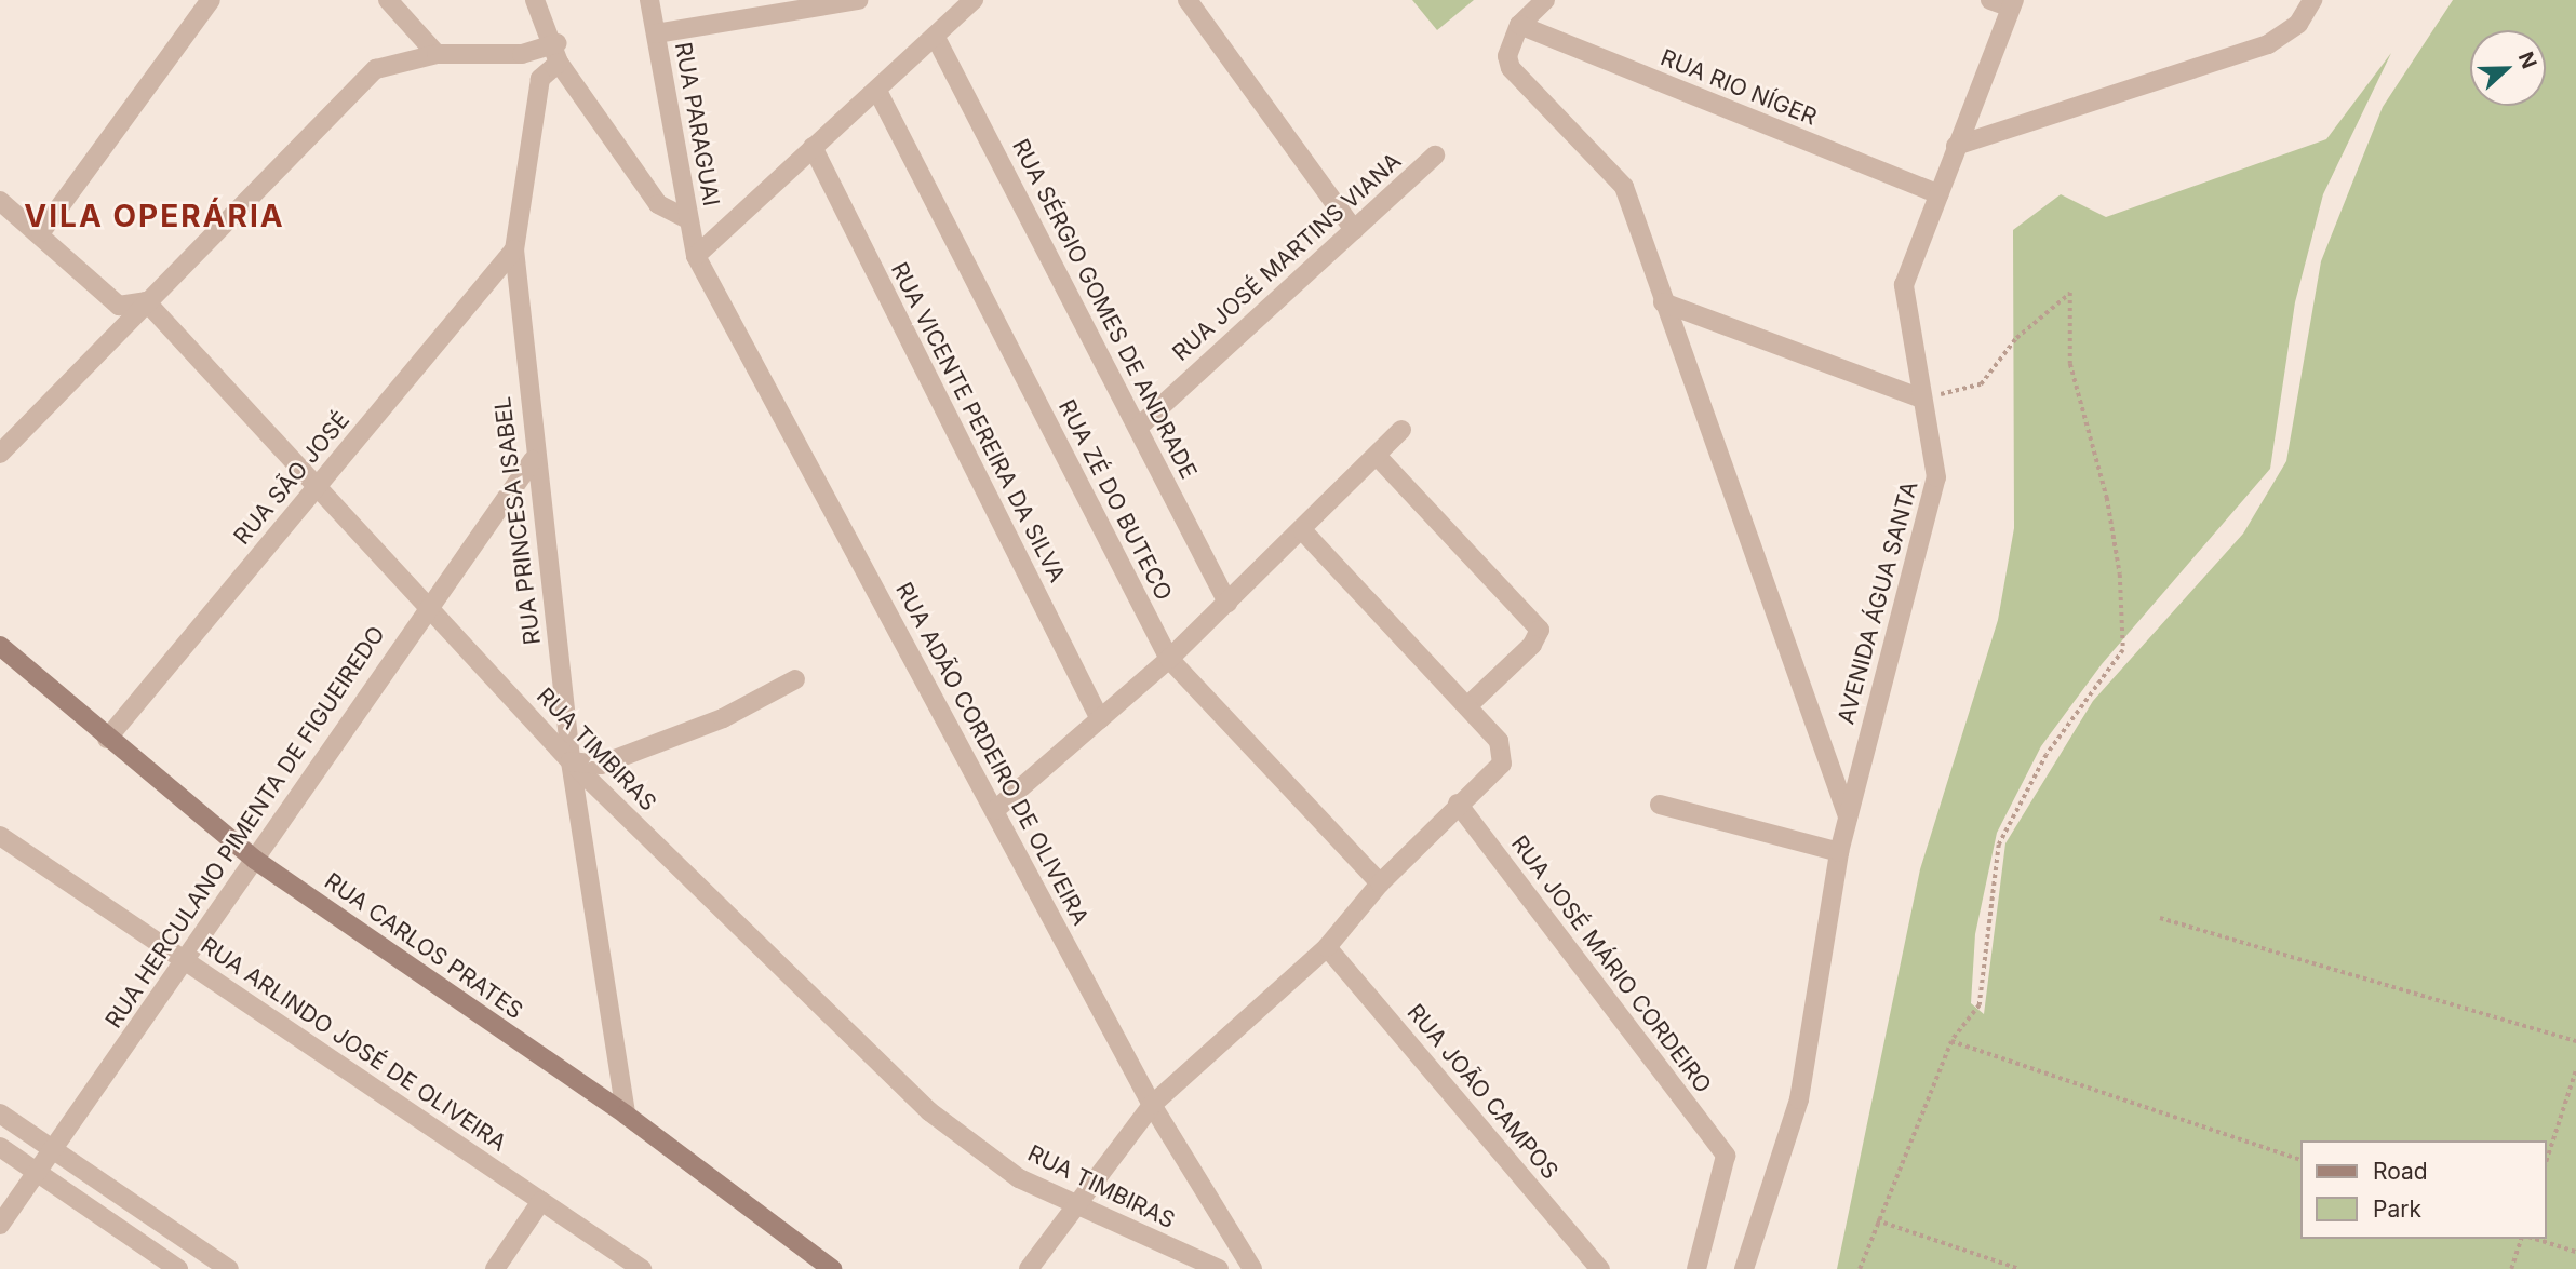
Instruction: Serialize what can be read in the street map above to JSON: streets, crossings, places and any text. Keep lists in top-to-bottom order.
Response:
{
  "streets": {
    "street": [
      "RUA RIO NÍGER",
      "RUA PARAGUAI",
      "RUA JOSÉ MARTINS VIANA",
      "RUA SÉRGIO GOMES DE ANDRADE",
      "RUA VICENTE PEREIRA DA SILVA",
      "RUA SÃO JOSÉ",
      "RUA ZÉ DO BUTECO",
      "RUA PRINCESA ISABEL",
      "AVENIDA ÁGUA SANTA",
      "RUA TIMBIRAS",
      "RUA ADÃO CORDEIRO DE OLIVEIRA",
      "RUA HERCULANO PIMENTA DE FIGUEIREDO",
      "RUA CARLOS PRATES",
      "RUA JOSÉ MÁRIO CORDEIRO",
      "RUA ARLINDO JOSÉ DE OLIVEIRA",
      "RUA JOÃO CAMPOS"
    ]
  },
  "crossings": [
    ["RUA RIO NÍGER", "AVENIDA ÁGUA SANTA"],
    ["RUA PARAGUAI", "RUA ADÃO CORDEIRO DE OLIVEIRA"],
    ["RUA JOSÉ MARTINS VIANA", "RUA SÉRGIO GOMES DE ANDRADE"],
    ["RUA SÃO JOSÉ", "RUA PRINCESA ISABEL"],
    ["RUA SÃO JOSÉ", "RUA TIMBIRAS"],
    ["RUA SÃO JOSÉ", "RUA CARLOS PRATES"],
    ["RUA PRINCESA ISABEL", "RUA TIMBIRAS"],
    ["RUA PRINCESA ISABEL", "RUA HERCULANO PIMENTA DE FIGUEIREDO"],
    ["RUA PRINCESA ISABEL", "RUA CARLOS PRATES"],
    ["RUA TIMBIRAS", "RUA HERCULANO PIMENTA DE FIGUEIREDO"],
    ["RUA HERCULANO PIMENTA DE FIGUEIREDO", "RUA CARLOS PRATES"],
    ["RUA HERCULANO PIMENTA DE FIGUEIREDO", "RUA ARLINDO JOSÉ DE OLIVEIRA"]
  ],
  "districts": ["VILA OPERÁRIA"],
  "legend": ["Road", "Park"],
  "north": "right"
}
